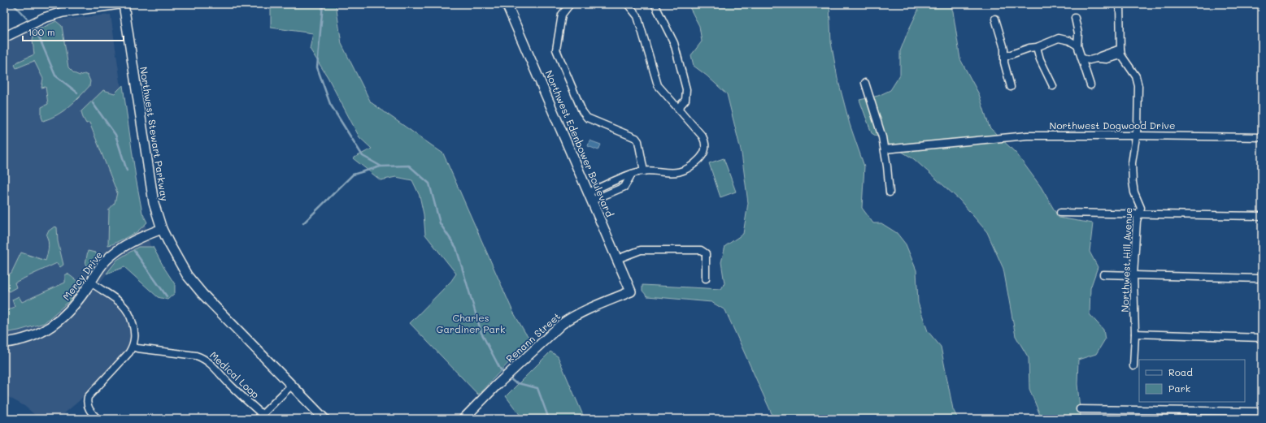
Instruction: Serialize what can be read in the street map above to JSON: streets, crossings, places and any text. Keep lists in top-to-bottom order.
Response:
{
  "streets": {
    "street": [
      "Northwest Dogwood Drive",
      "Northwest Stewart Parkway",
      "Northwest Edenbower Boulevard",
      "Northwest Hill Avenue",
      "Mercy Drive",
      "Renann Street",
      "Medical Loop"
    ]
  },
  "crossings": [
    ["Northwest Dogwood Drive", "Northwest Hill Avenue"],
    ["Northwest Stewart Parkway", "Mercy Drive"],
    ["Northwest Edenbower Boulevard", "Renann Street"]
  ],
  "parks": ["Charles Gardiner Park"],
  "legend": ["Road", "Park"],
  "scale_bar": "100 m"
}
